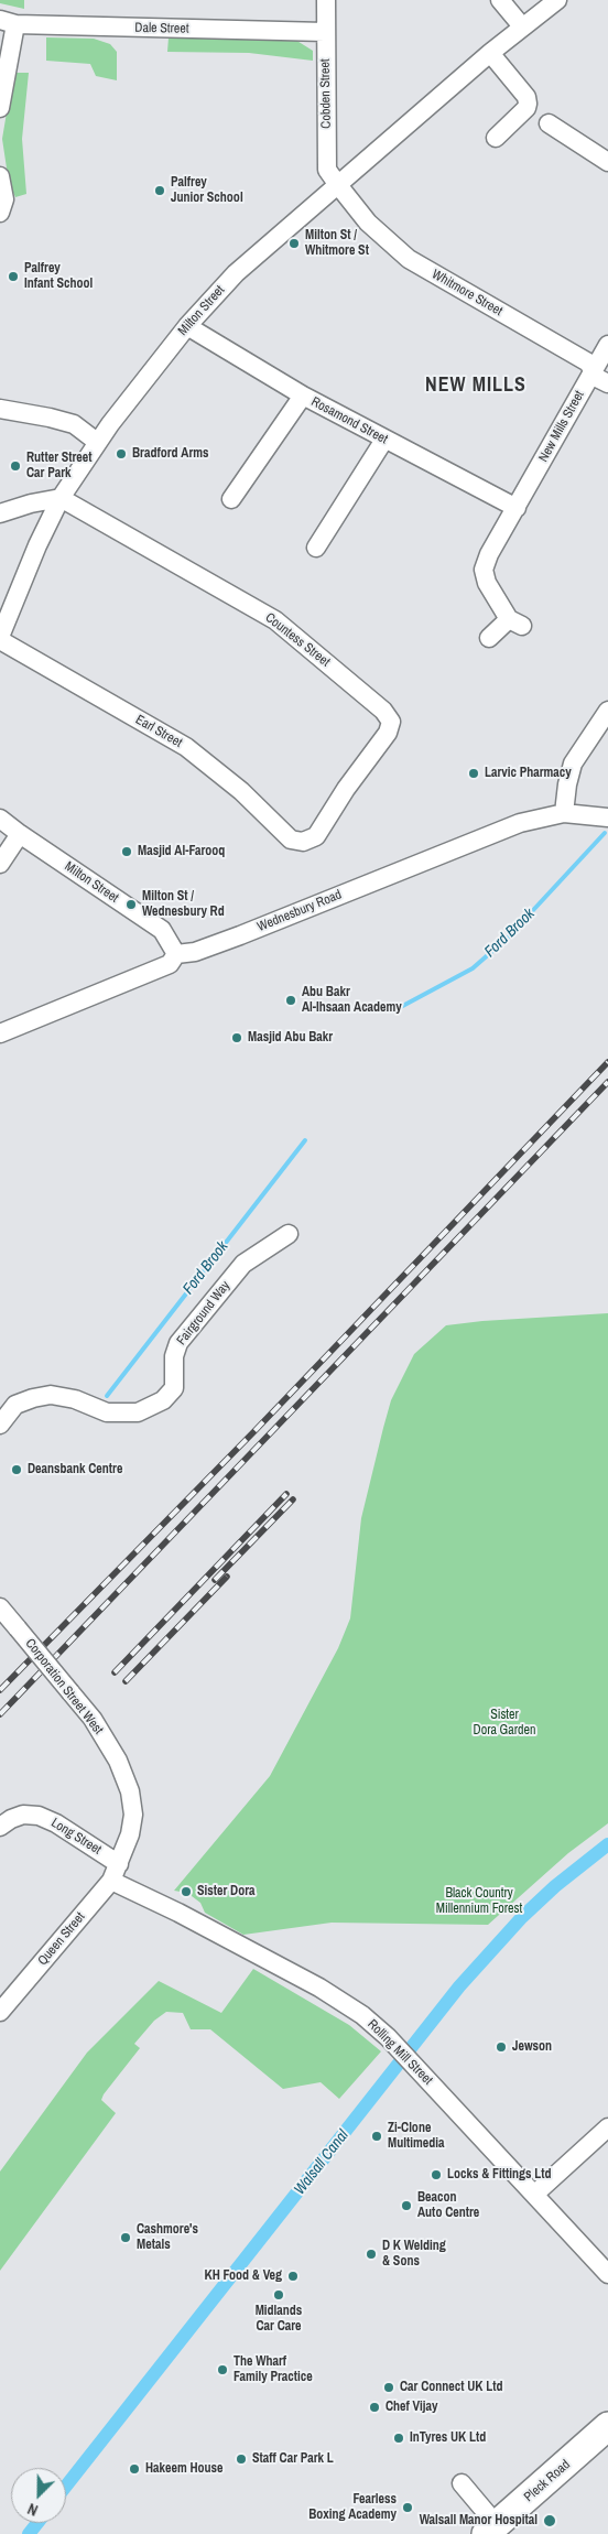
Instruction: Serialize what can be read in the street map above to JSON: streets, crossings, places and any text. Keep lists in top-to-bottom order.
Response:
{
  "streets": {
    "highway": ["Pleck Road"],
    "street": [
      "Dale Street",
      "Cobden Street",
      "Whitmore Street",
      "Milton Street",
      "Rosamond Street",
      "New Mills Street",
      "Countess Street",
      "Earl Street",
      "Wednesbury Road",
      "Fairground Way",
      "Corporation Street West",
      "Long Street",
      "Queen Street",
      "Rolling Mill Street"
    ]
  },
  "crossings": [
    ["Dale Street", "Cobden Street"],
    ["Cobden Street", "Whitmore Street"],
    ["Cobden Street", "Milton Street"],
    ["Whitmore Street", "Milton Street"],
    ["Whitmore Street", "New Mills Street"],
    ["Milton Street", "Rosamond Street"],
    ["Milton Street", "Countess Street"],
    ["Milton Street", "Earl Street"],
    ["Milton Street", "Wednesbury Road"],
    ["Rosamond Street", "New Mills Street"],
    ["Countess Street", "Earl Street"],
    ["Corporation Street West", "Long Street"],
    ["Corporation Street West", "Queen Street"],
    ["Corporation Street West", "Rolling Mill Street"],
    ["Long Street", "Queen Street"],
    ["Long Street", "Rolling Mill Street"],
    ["Queen Street", "Rolling Mill Street"]
  ],
  "districts": ["NEW MILLS"],
  "water": ["Ford Brook", "Walsall Canal"],
  "parks": ["Sister Dora Garden", "Black Country Millennium Forest"],
  "places": [
    "Palfrey Junior School",
    "Milton St / Whitmore St",
    "Palfrey Infant School",
    "Bradford Arms",
    "Rutter Street Car Park",
    "Larvic Pharmacy",
    "Masjid Al-Farooq",
    "Milton St / Wednesbury Rd",
    "Abu Bakr Al-Ihsaan Academy",
    "Masjid Abu Bakr",
    "Deansbank Centre",
    "Sister Dora",
    "Jewson",
    "Zi-Clone Multimedia",
    "Locks & Fittings Ltd",
    "Beacon Auto Centre",
    "Cashmore's Metals",
    "D K Welding & Sons",
    "KH Food & Veg",
    "Midlands Car Care",
    "The Wharf Family Practice",
    "Car Connect UK Ltd",
    "Chef Vijay",
    "InTyres UK Ltd",
    "Staff Car Park L",
    "Hakeem House",
    "Fearless Boxing Academy",
    "Walsall Manor Hospital"
  ],
  "north": "bottom left"
}
